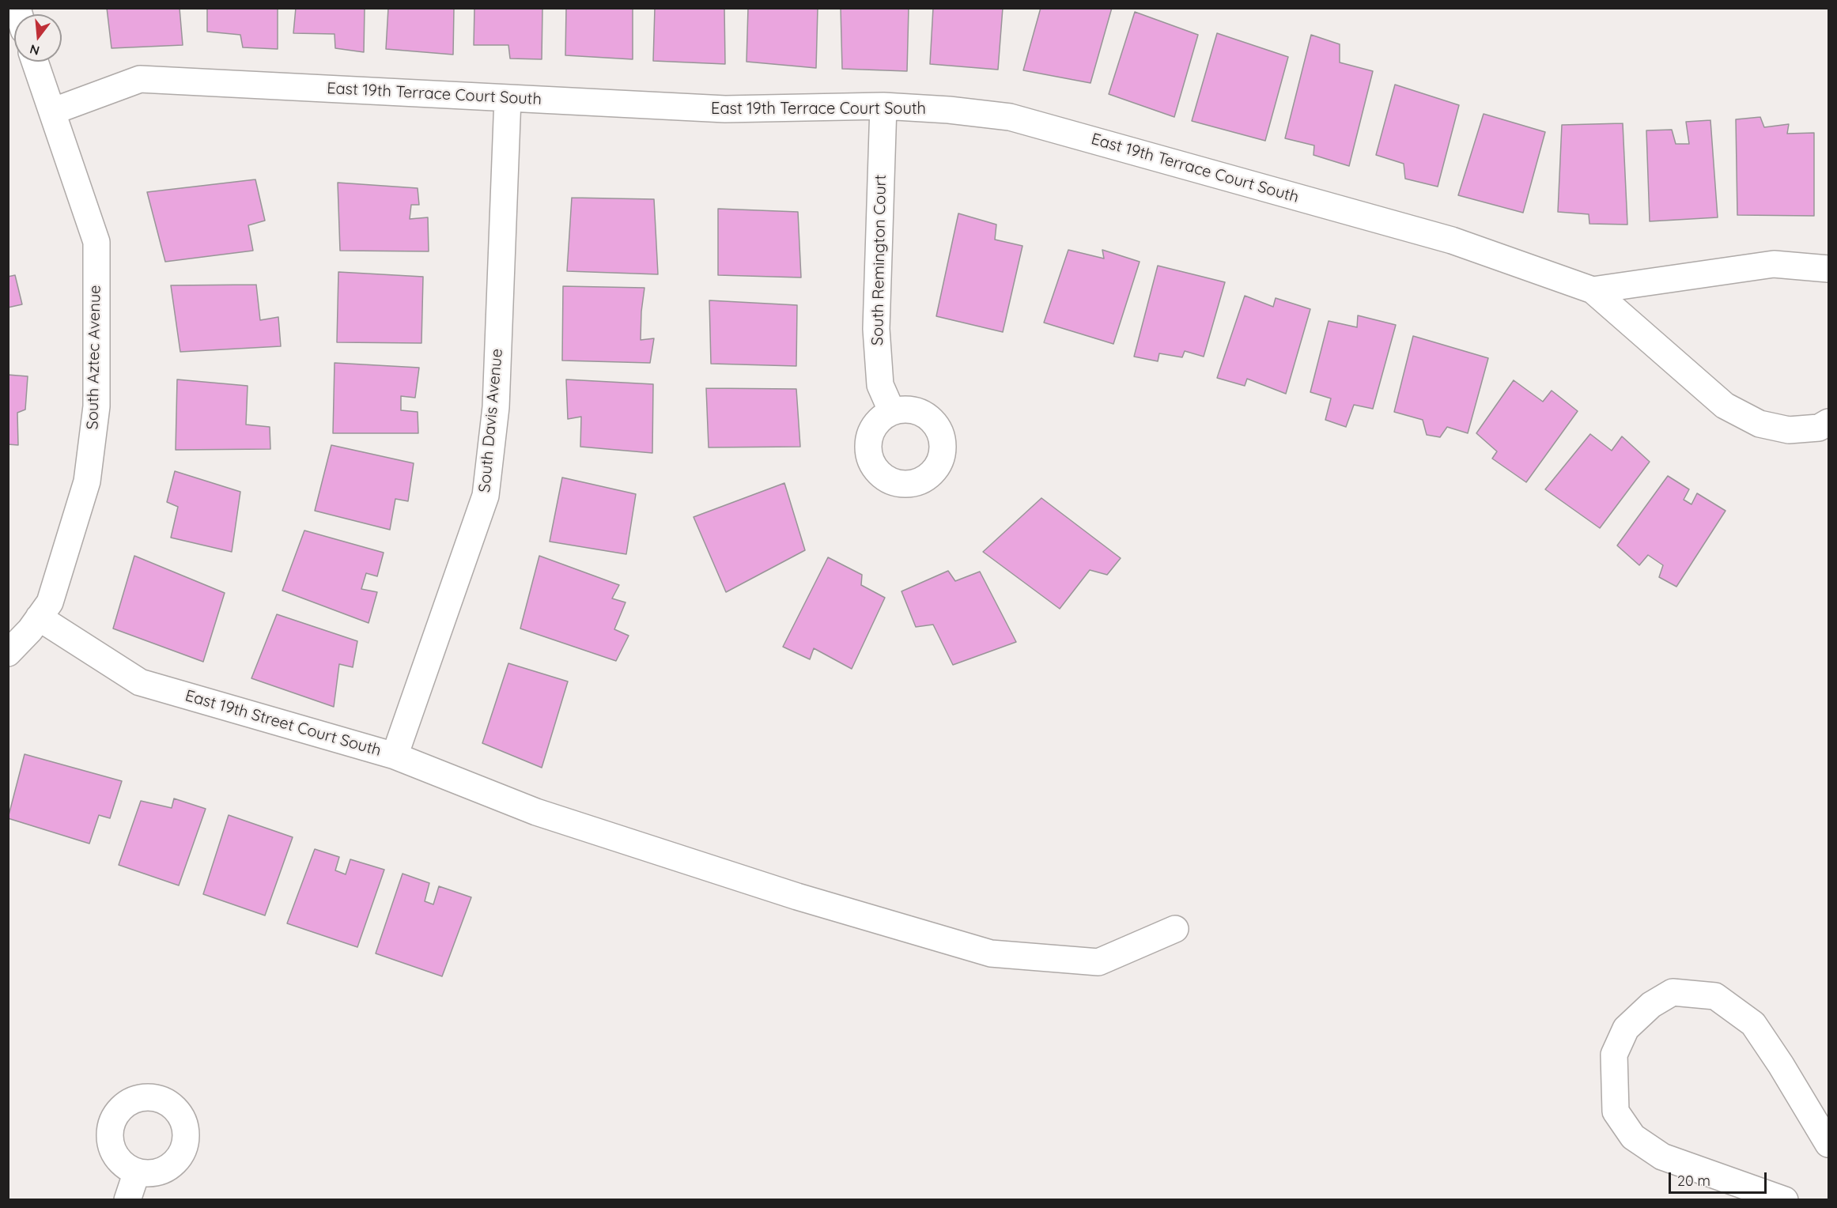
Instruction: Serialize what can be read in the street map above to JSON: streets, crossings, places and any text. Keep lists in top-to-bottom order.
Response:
{
  "streets": {
    "street": [
      "East 19th Terrace Court South",
      "South Remington Court",
      "South Aztec Avenue",
      "South Davis Avenue",
      "East 19th Street Court South"
    ]
  },
  "crossings": [
    ["East 19th Terrace Court South", "South Remington Court"],
    ["East 19th Terrace Court South", "South Aztec Avenue"],
    ["East 19th Terrace Court South", "South Davis Avenue"],
    ["South Aztec Avenue", "East 19th Street Court South"],
    ["South Davis Avenue", "East 19th Street Court South"]
  ],
  "scale_bar": "20 m",
  "north": "bottom"
}
